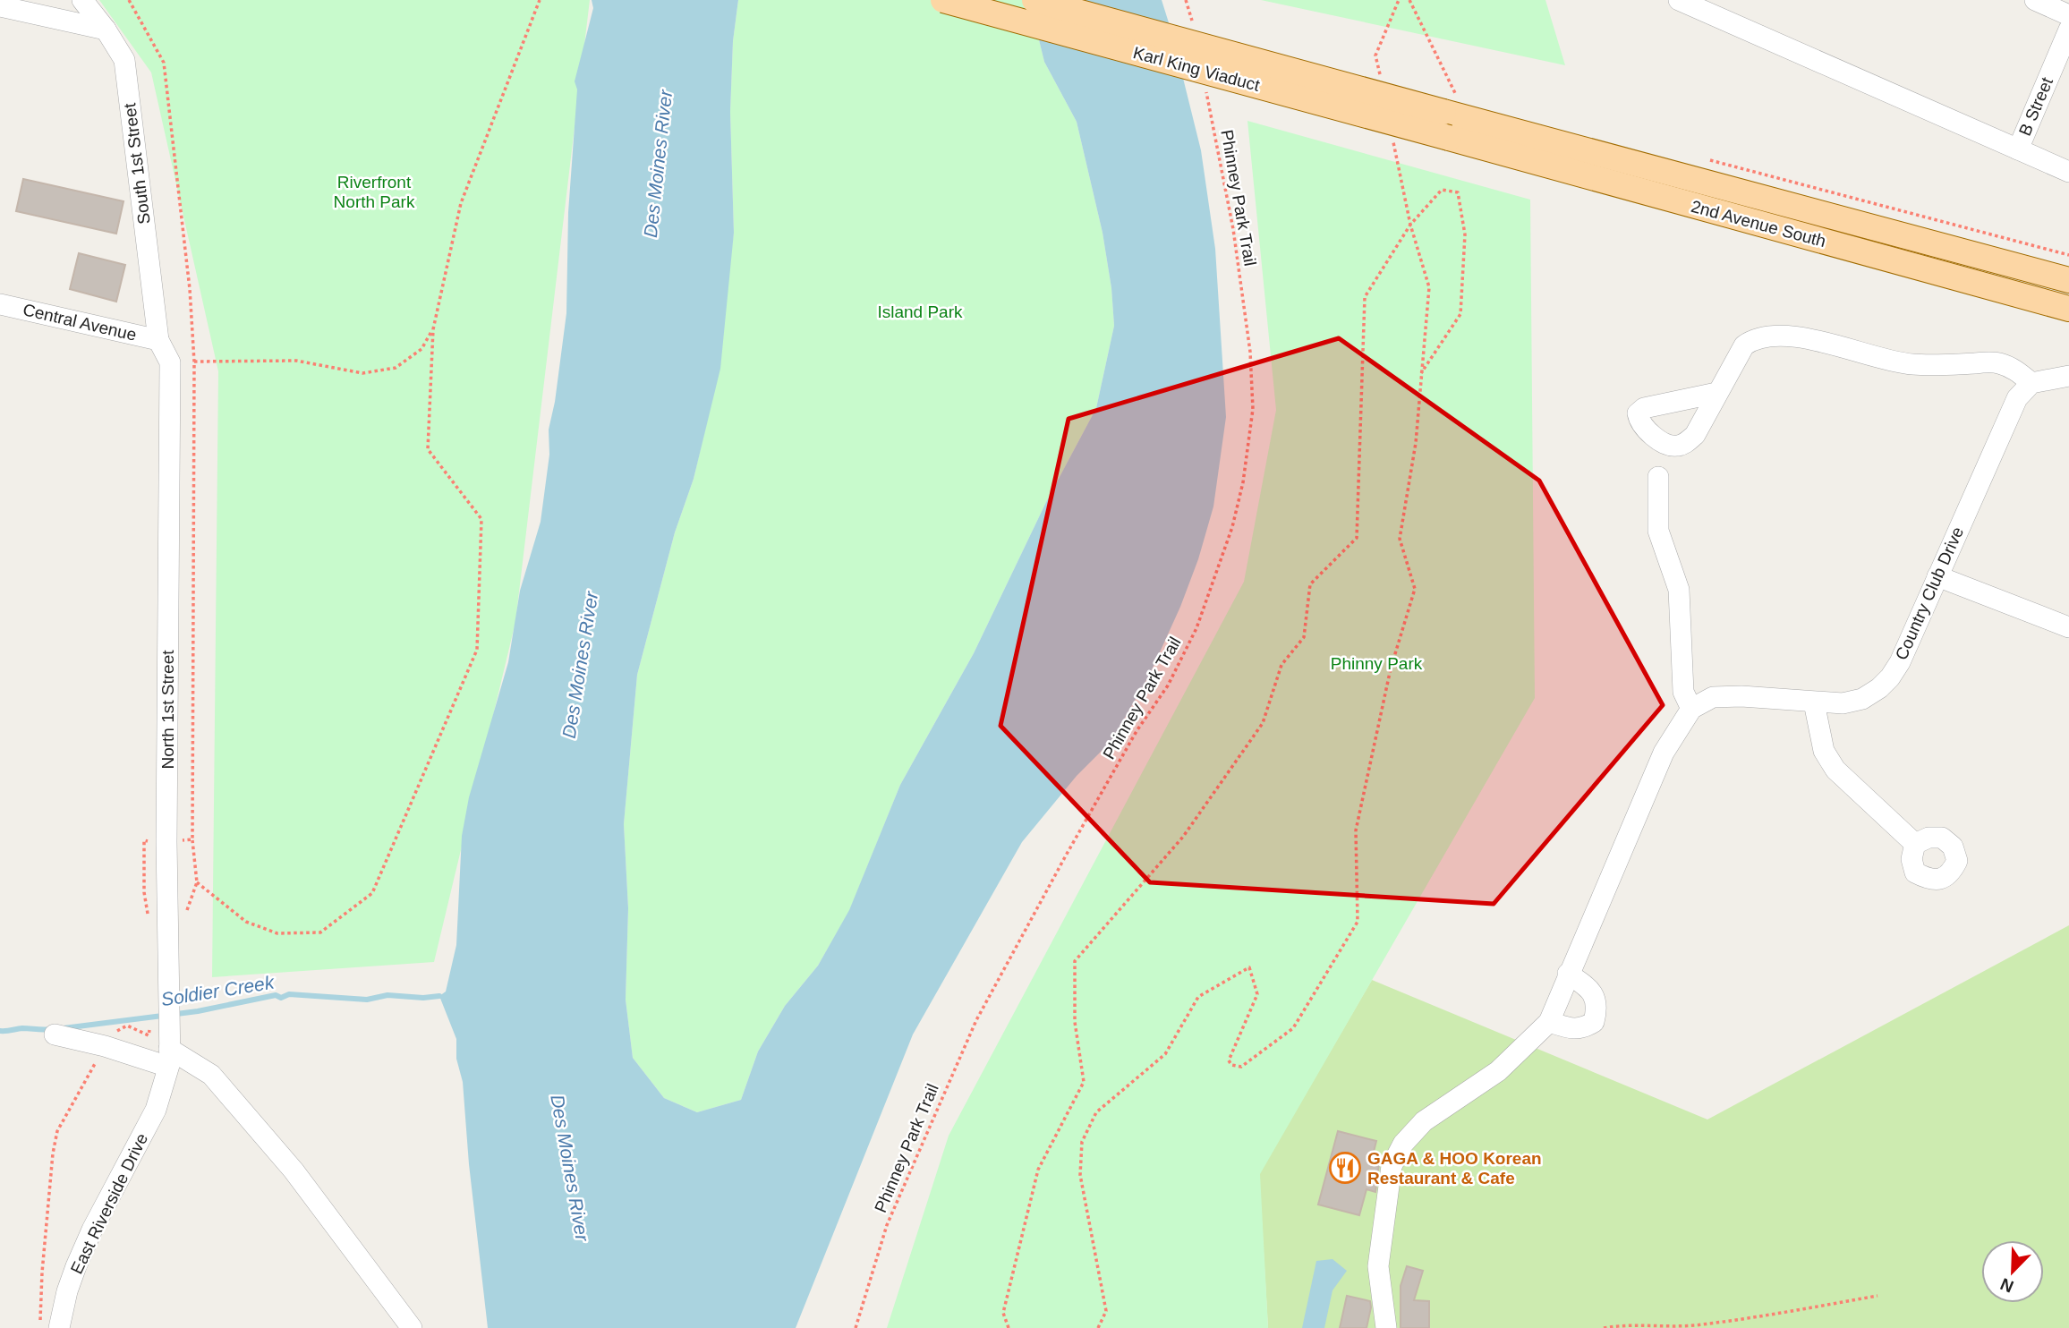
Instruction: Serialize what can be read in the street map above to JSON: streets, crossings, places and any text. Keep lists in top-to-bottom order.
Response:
{
  "streets": {
    "main road": ["Karl King Viaduct", "2nd Avenue South"],
    "street": [
      "B Street",
      "South 1st Street",
      "Central Avenue",
      "Country Club Drive",
      "North 1st Street",
      "East Riverside Drive"
    ],
    "path": ["Phinney Park Trail"]
  },
  "crossings": [
    ["Karl King Viaduct", "2nd Avenue South"],
    ["South 1st Street", "Central Avenue"],
    ["South 1st Street", "North 1st Street"],
    ["Central Avenue", "North 1st Street"],
    ["North 1st Street", "East Riverside Drive"]
  ],
  "water": ["Des Moines River", "Soldier Creek"],
  "parks": ["Riverfront North Park", "Island Park", "Phinny Park"],
  "places": {
    "restaurant": ["GAGA & HOO Korean Restaurant & Cafe"]
  },
  "north": "bottom left"
}
